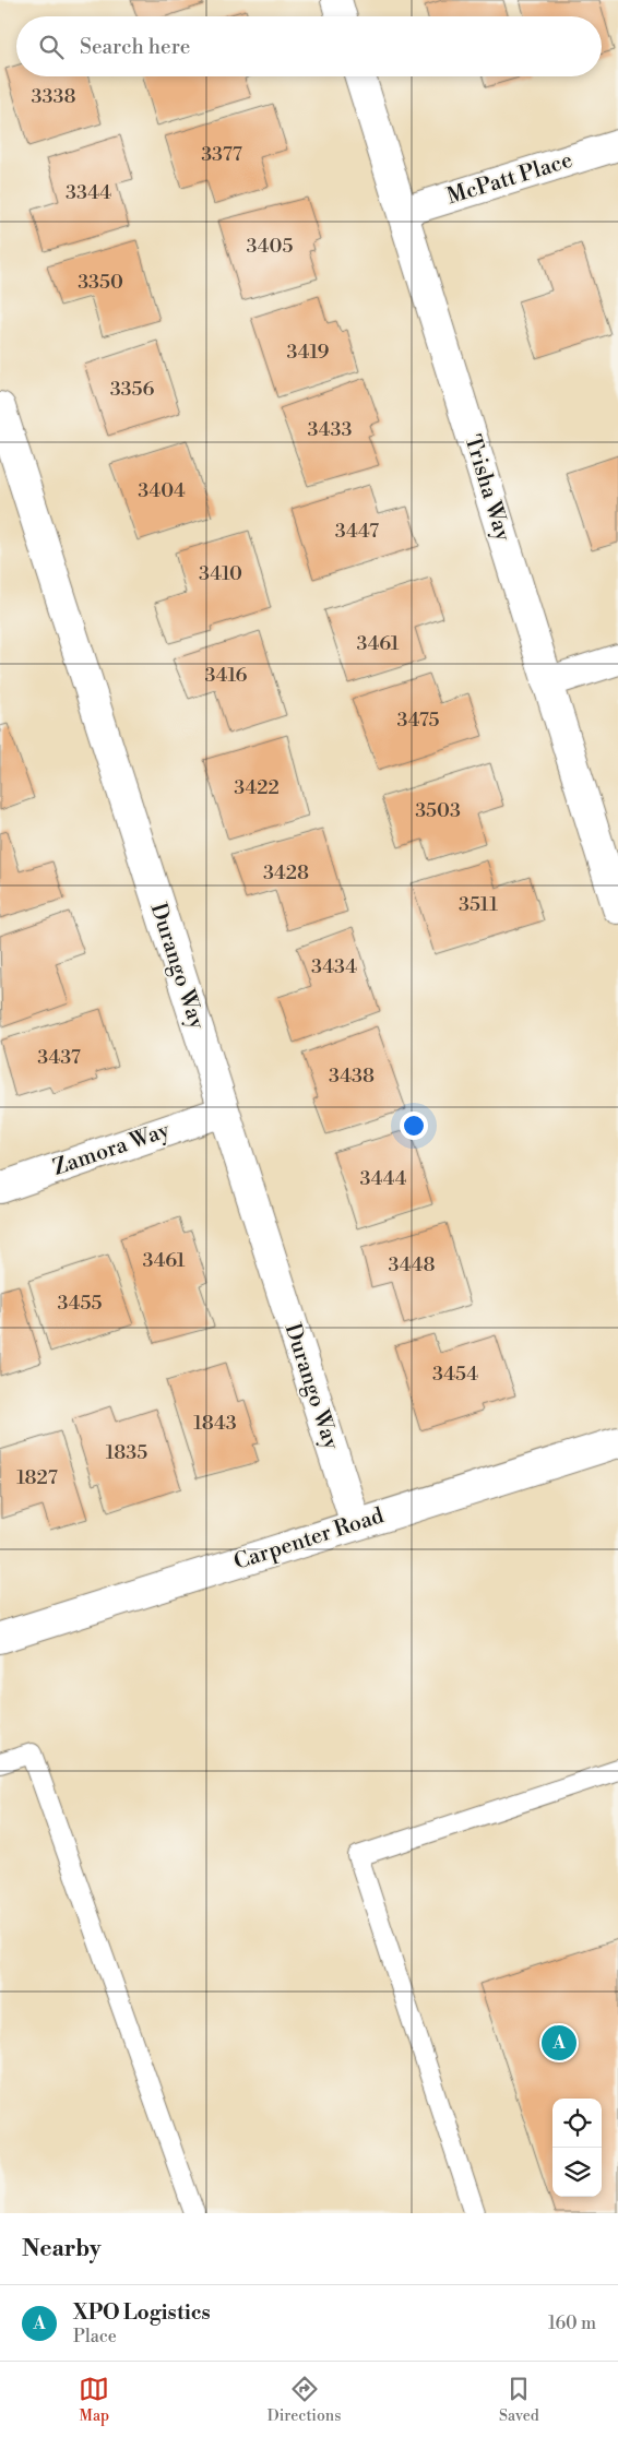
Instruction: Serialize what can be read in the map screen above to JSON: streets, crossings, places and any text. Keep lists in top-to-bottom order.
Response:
{
  "streets": {
    "street": [
      "McPatt Place",
      "Trisha Way",
      "Durango Way",
      "Zamora Way",
      "Carpenter Road"
    ]
  },
  "crossings": [
    ["McPatt Place", "Trisha Way"],
    ["Durango Way", "Zamora Way"],
    ["Durango Way", "Carpenter Road"]
  ],
  "house_numbers": [
    "3338",
    "3377",
    "3344",
    "3405",
    "3350",
    "3419",
    "3356",
    "3433",
    "3404",
    "3447",
    "3410",
    "3461",
    "3416",
    "3475",
    "3422",
    "3503",
    "3428",
    "3511",
    "3434",
    "3437",
    "3438",
    "3444",
    "3461",
    "3448",
    "3455",
    "3454",
    "1843",
    "1835",
    "1827"
  ],
  "page": {
    "search": "Search here",
    "pins": "A",
    "heading": "Nearby",
    "list": [
      {
        "mark": "A",
        "name": "XPO Logistics",
        "note": "Place",
        "value": "160 m"
      }
    ],
    "nav": ["Map", "Directions", "Saved"]
  }
}
